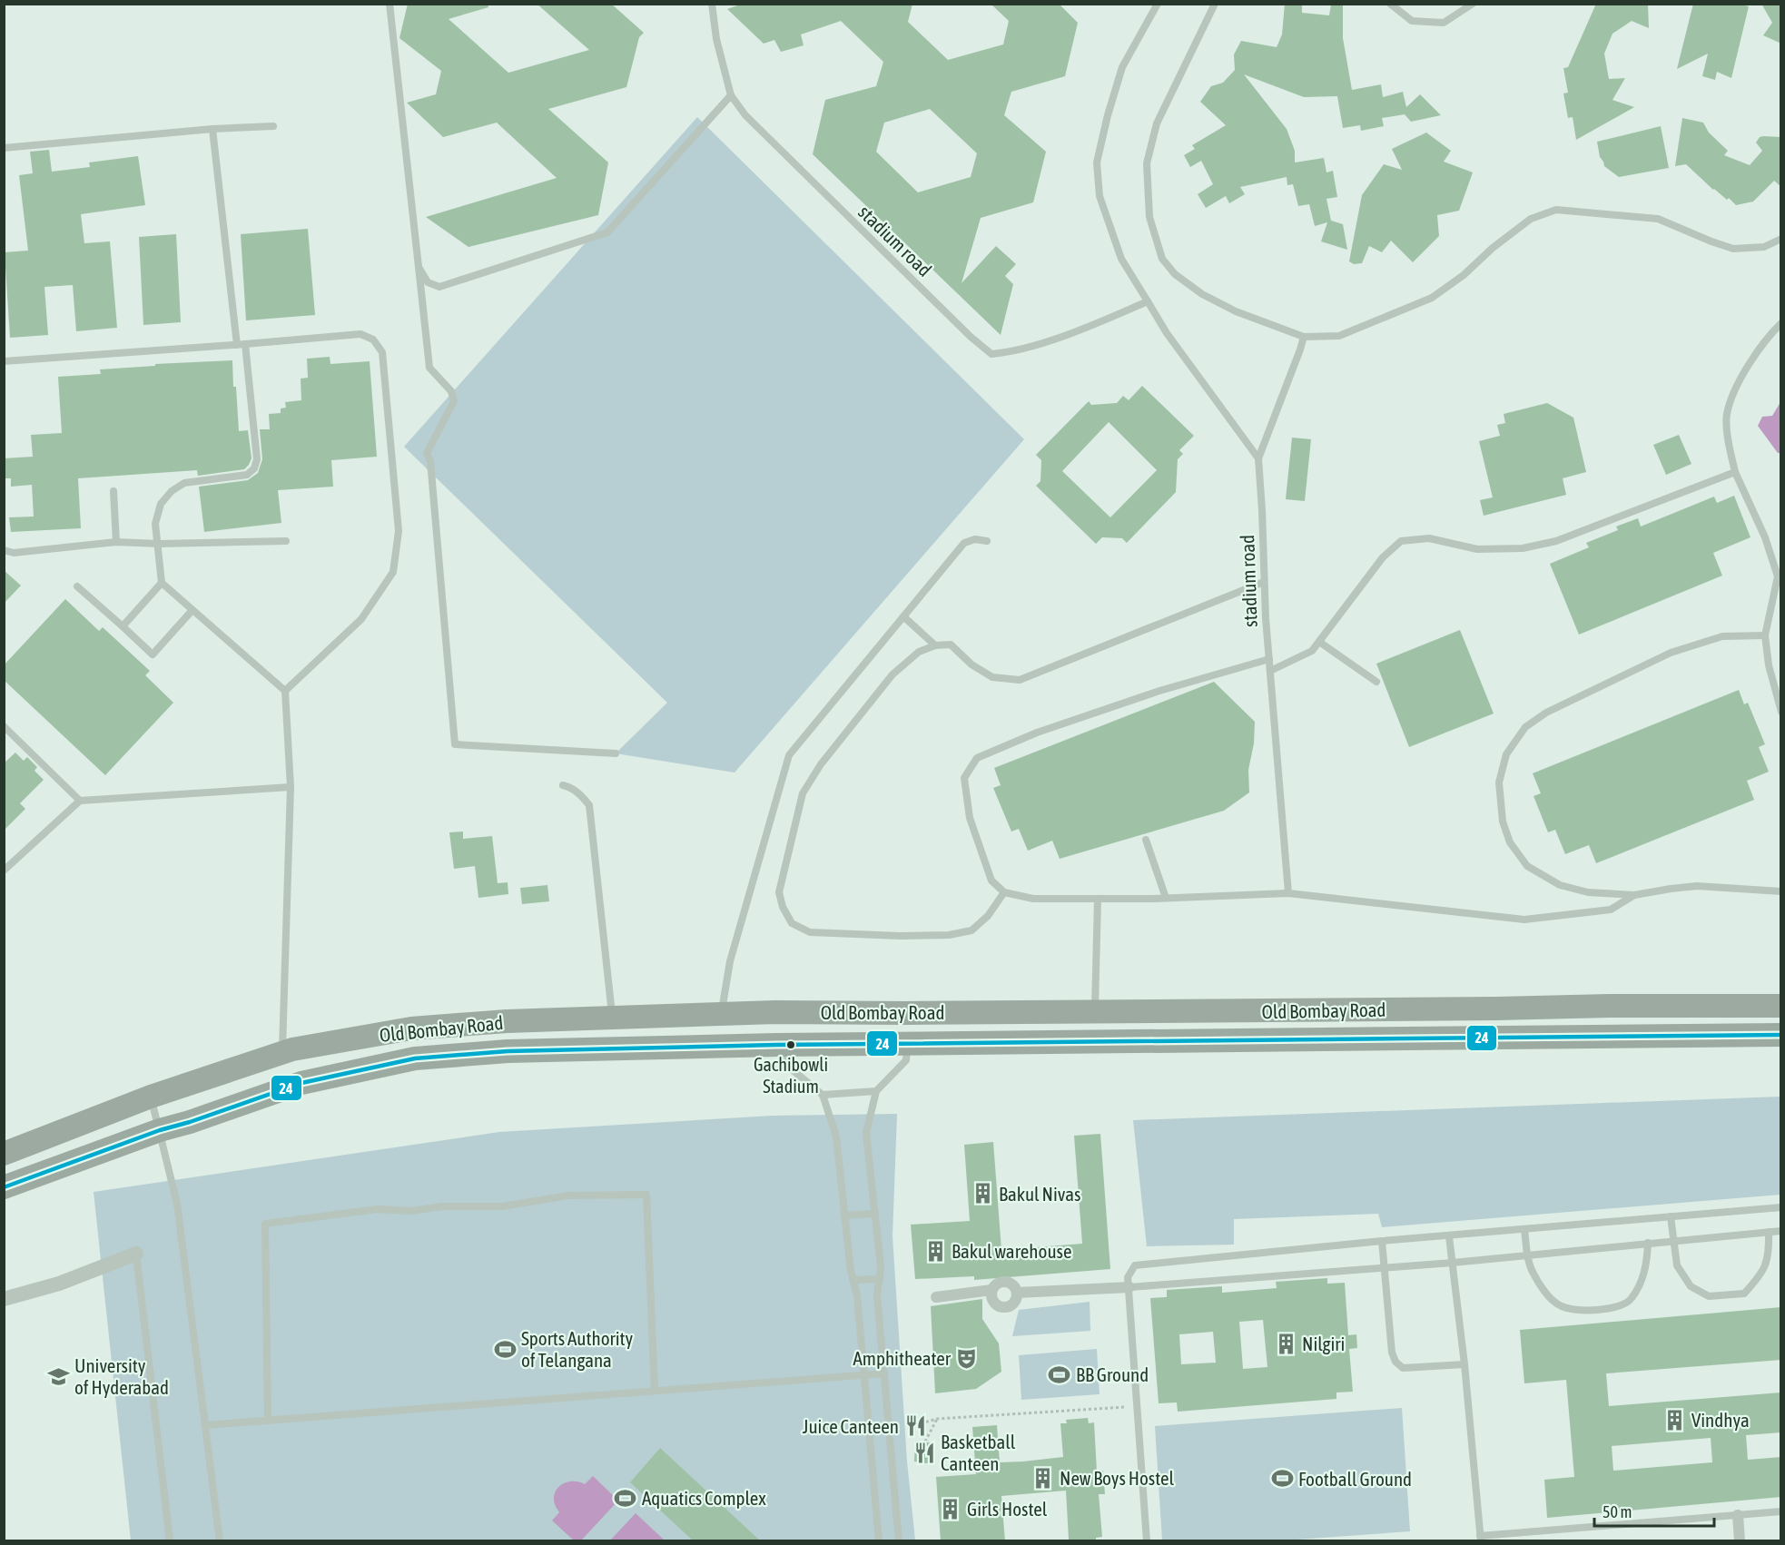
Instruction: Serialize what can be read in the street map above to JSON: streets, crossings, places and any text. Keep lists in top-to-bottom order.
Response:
{
  "streets": {
    "main road": ["Old Bombay Road"],
    "lane": ["stadium road"]
  },
  "places": {
    "other": ["Gachibowli Stadium"],
    "building": [
      "Bakul Nivas",
      "Bakul warehouse",
      "Nilgiri",
      "Vindhya",
      "New Boys Hostel",
      "Girls Hostel"
    ],
    "sports": [
      "Sports Authority of Telangana",
      "BB Ground",
      "Football Ground",
      "Aquatics Complex"
    ],
    "theatre": ["Amphitheater"],
    "school or university": ["University of Hyderabad"],
    "restaurant": ["Juice Canteen", "Basketball Canteen"]
  },
  "lines": ["transit line 24"],
  "scale_bar": "50 m"
}
